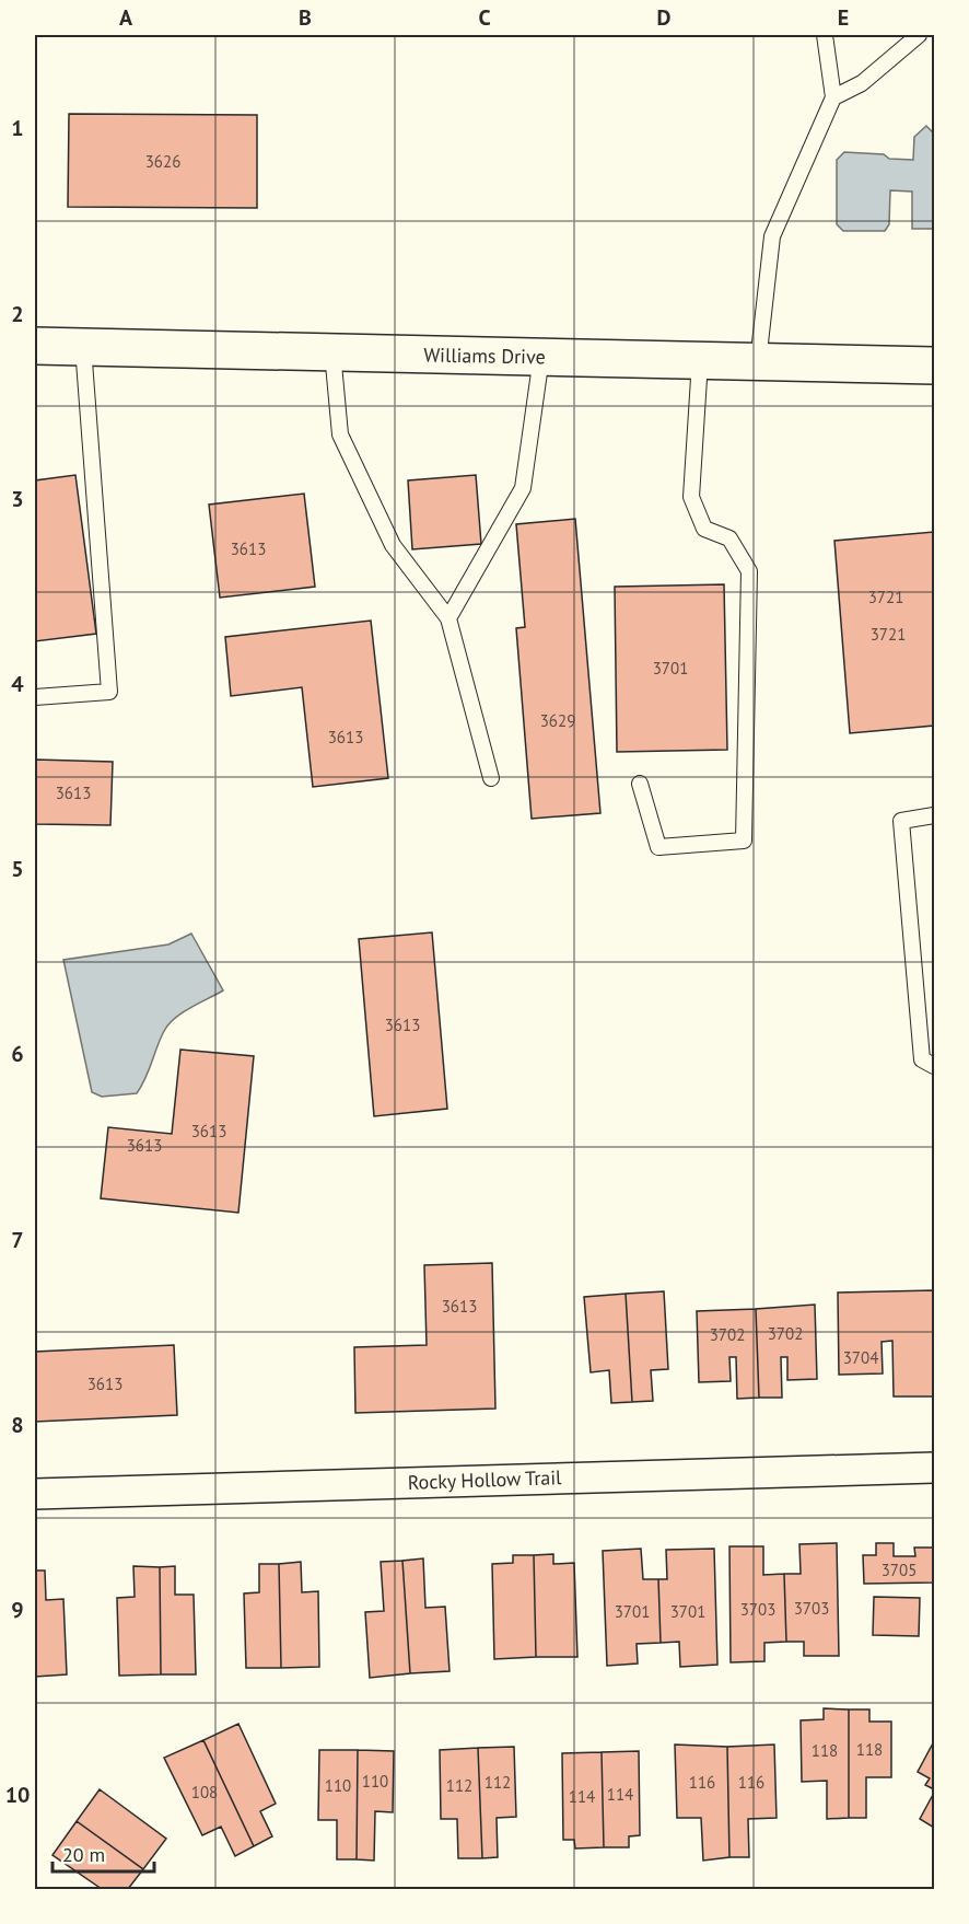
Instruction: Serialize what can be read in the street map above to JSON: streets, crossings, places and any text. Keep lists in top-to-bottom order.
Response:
{
  "streets": {
    "main road": ["Williams Drive"],
    "street": ["Rocky Hollow Trail"]
  },
  "house_numbers": [
    "3626",
    "3613",
    "3721",
    "3721",
    "3701",
    "3629",
    "3613",
    "3613",
    "3613",
    "3613",
    "3613",
    "3613",
    "3702",
    "3702",
    "3704",
    "3613",
    "3705",
    "3703",
    "3703",
    "3701",
    "3701",
    "118",
    "118",
    "110",
    "112",
    "116",
    "116",
    "110",
    "112",
    "108",
    "114",
    "114"
  ],
  "scale_bar": "20 m",
  "grid": {
    "columns": [
      "A",
      "B",
      "C",
      "D",
      "E"
    ],
    "rows": [
      "1",
      "2",
      "3",
      "4",
      "5",
      "6",
      "7",
      "8",
      "9",
      "10"
    ]
  }
}
